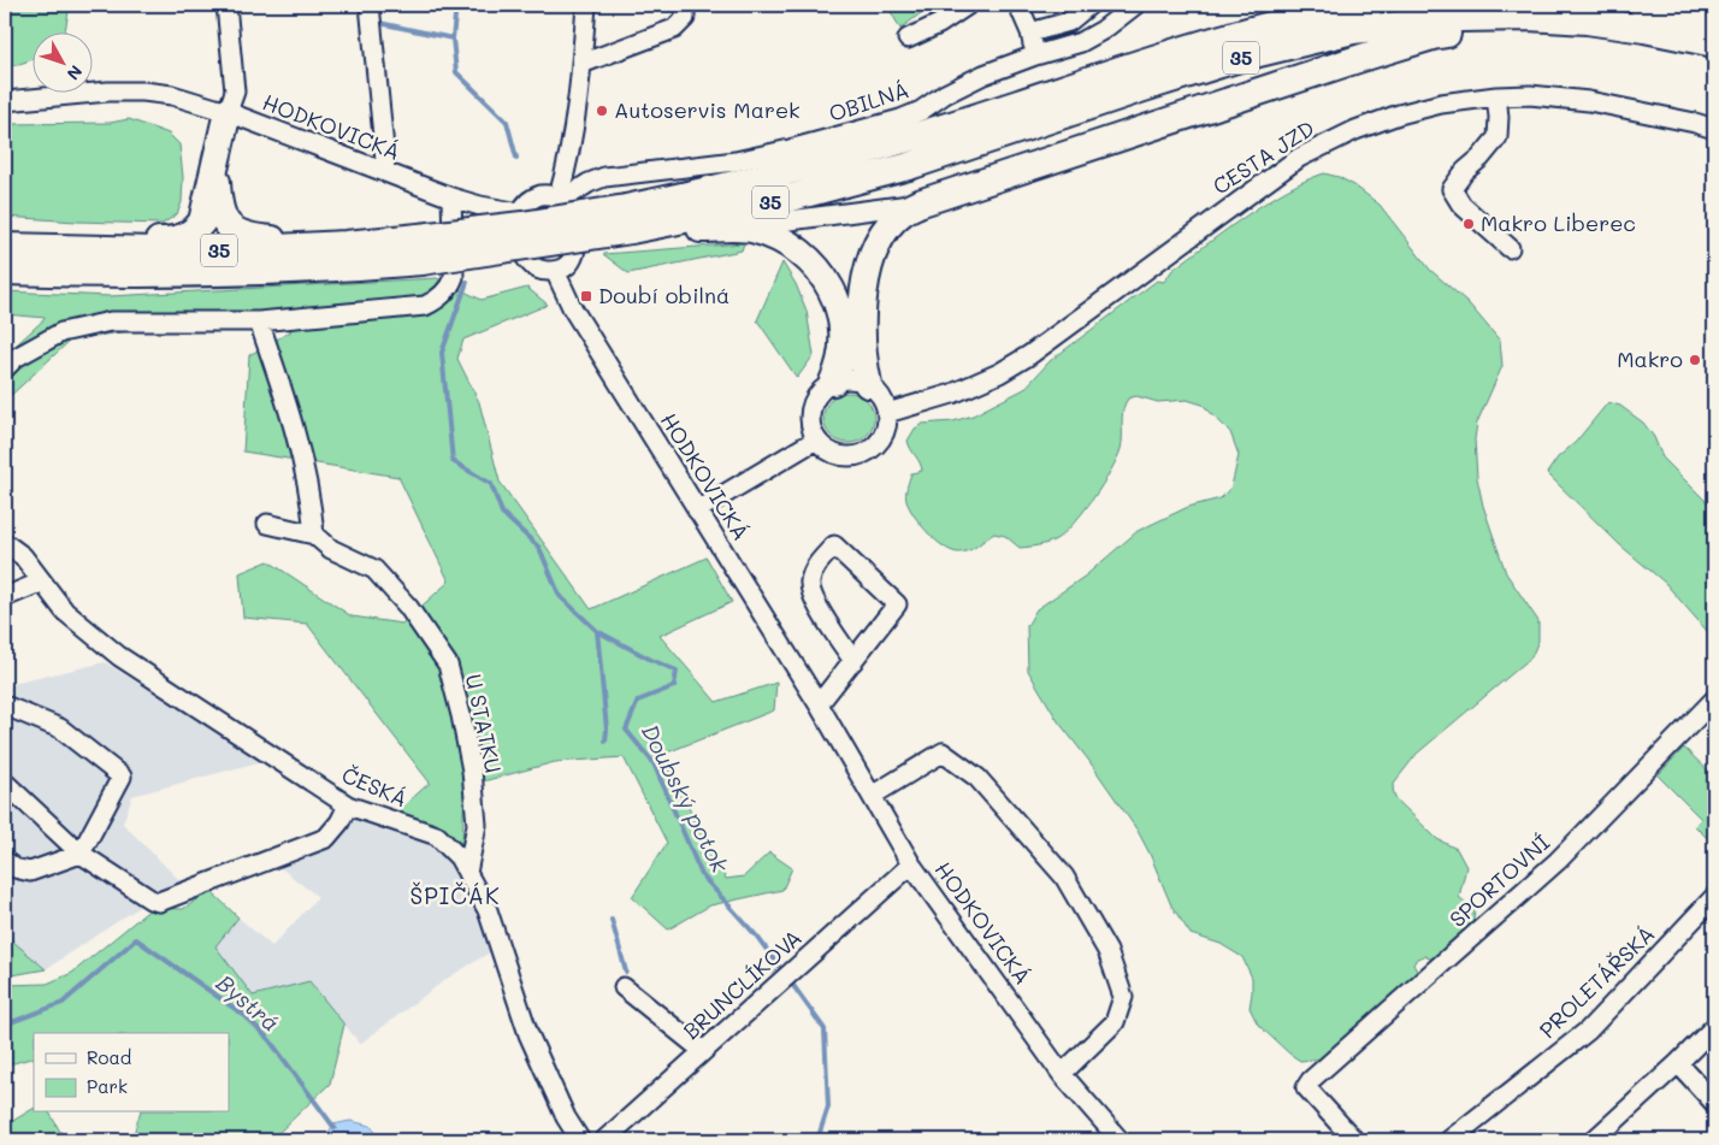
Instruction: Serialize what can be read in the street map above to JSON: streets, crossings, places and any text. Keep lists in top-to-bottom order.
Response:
{
  "streets": {
    "highway": ["35"],
    "street": [
      "OBILNÁ",
      "HODKOVICKÁ",
      "CESTA JZD",
      "U STATKU",
      "ČESKÁ",
      "SPORTOVNÍ",
      "PROLETÁŘSKÁ",
      "BRUNCLÍKOVA"
    ]
  },
  "crossings": [
    ["OBILNÁ", "HODKOVICKÁ"],
    ["HODKOVICKÁ", "BRUNCLÍKOVA"],
    ["U STATKU", "ČESKÁ"]
  ],
  "districts": ["ŠPIČÁK"],
  "water": ["Doubský potok", "Bystrá"],
  "places": {
    "other": ["Autoservis Marek", "Makro Liberec", "Makro"],
    "transit": ["Doubí obilná"]
  },
  "legend": ["Road", "Park"],
  "north": "bottom right"
}
